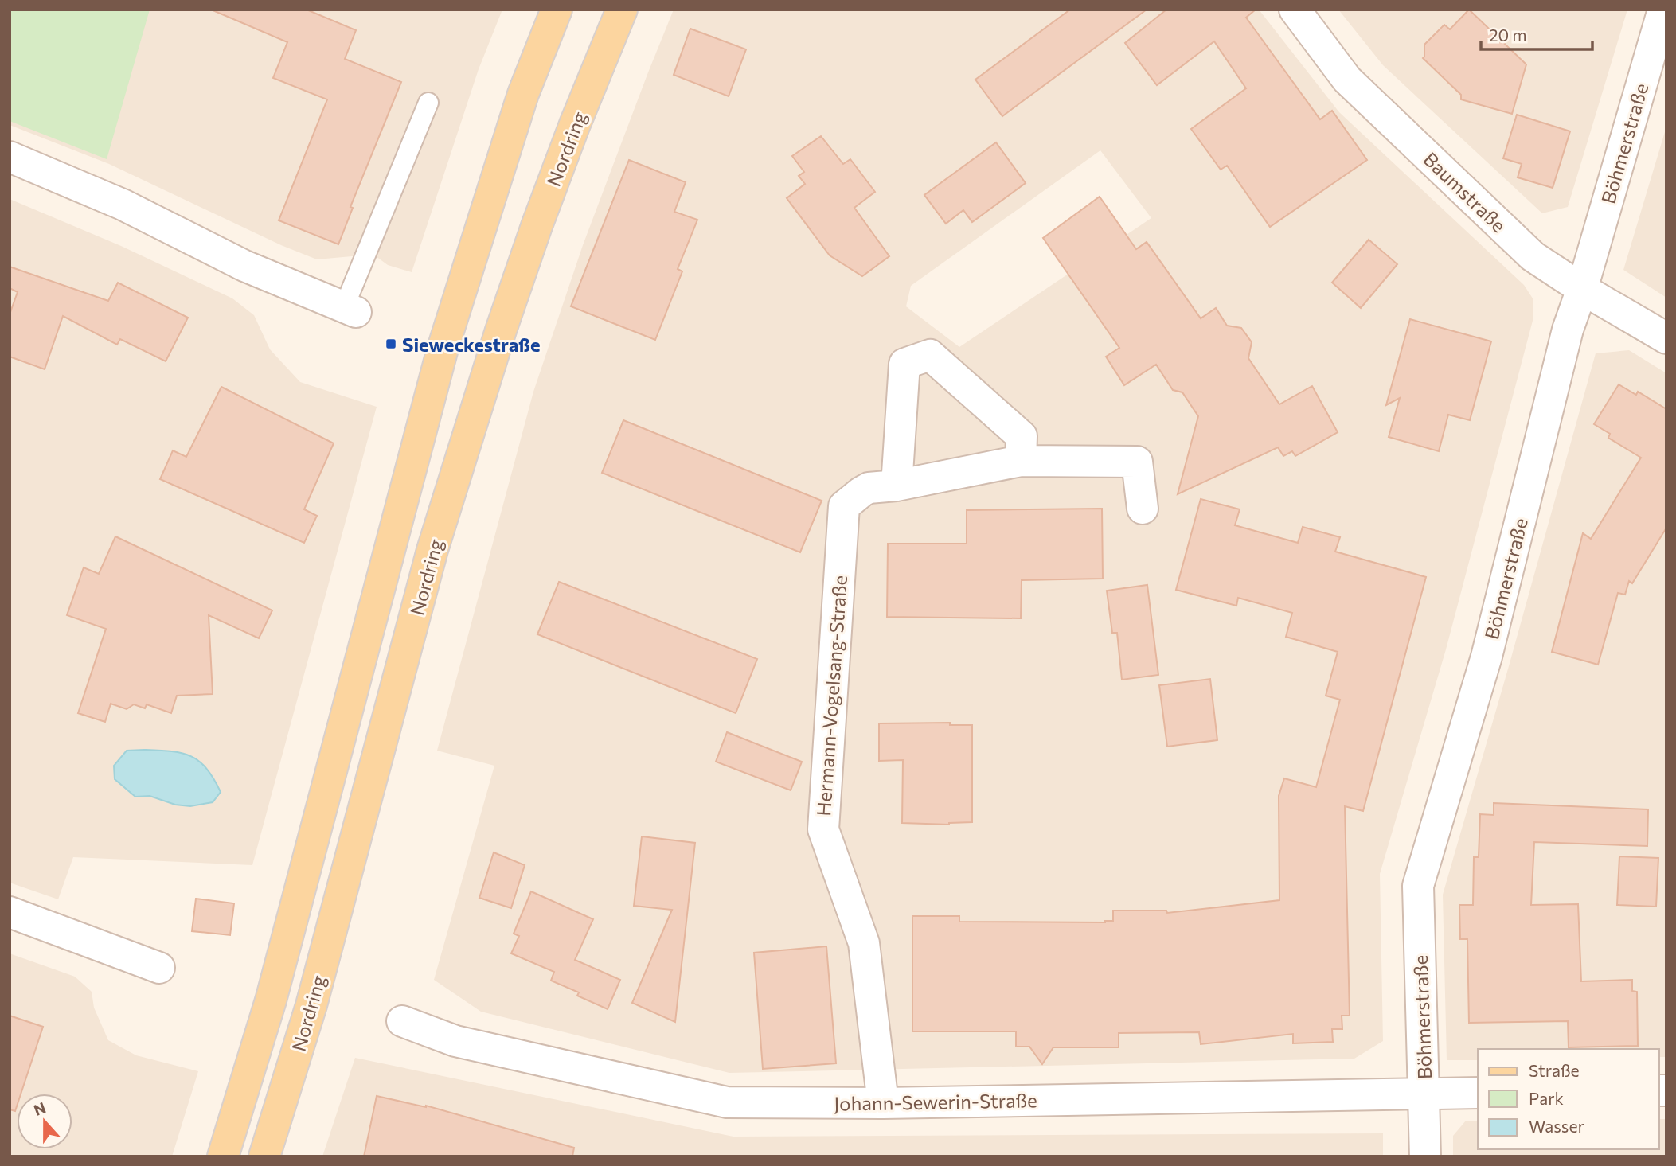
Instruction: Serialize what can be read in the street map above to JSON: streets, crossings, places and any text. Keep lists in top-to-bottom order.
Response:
{
  "streets": {
    "main road": ["Nordring"],
    "street": [
      "Böhmerstraße",
      "Baumstraße",
      "Hermann-Vogelsang-Straße",
      "Johann-Sewerin-Straße"
    ]
  },
  "crossings": [
    ["Böhmerstraße", "Baumstraße"],
    ["Böhmerstraße", "Johann-Sewerin-Straße"],
    ["Hermann-Vogelsang-Straße", "Johann-Sewerin-Straße"]
  ],
  "places": {
    "transit": ["Sieweckestraße"]
  },
  "legend": ["Straße", "Park", "Wasser"],
  "scale_bar": "20 m",
  "north": "top"
}
